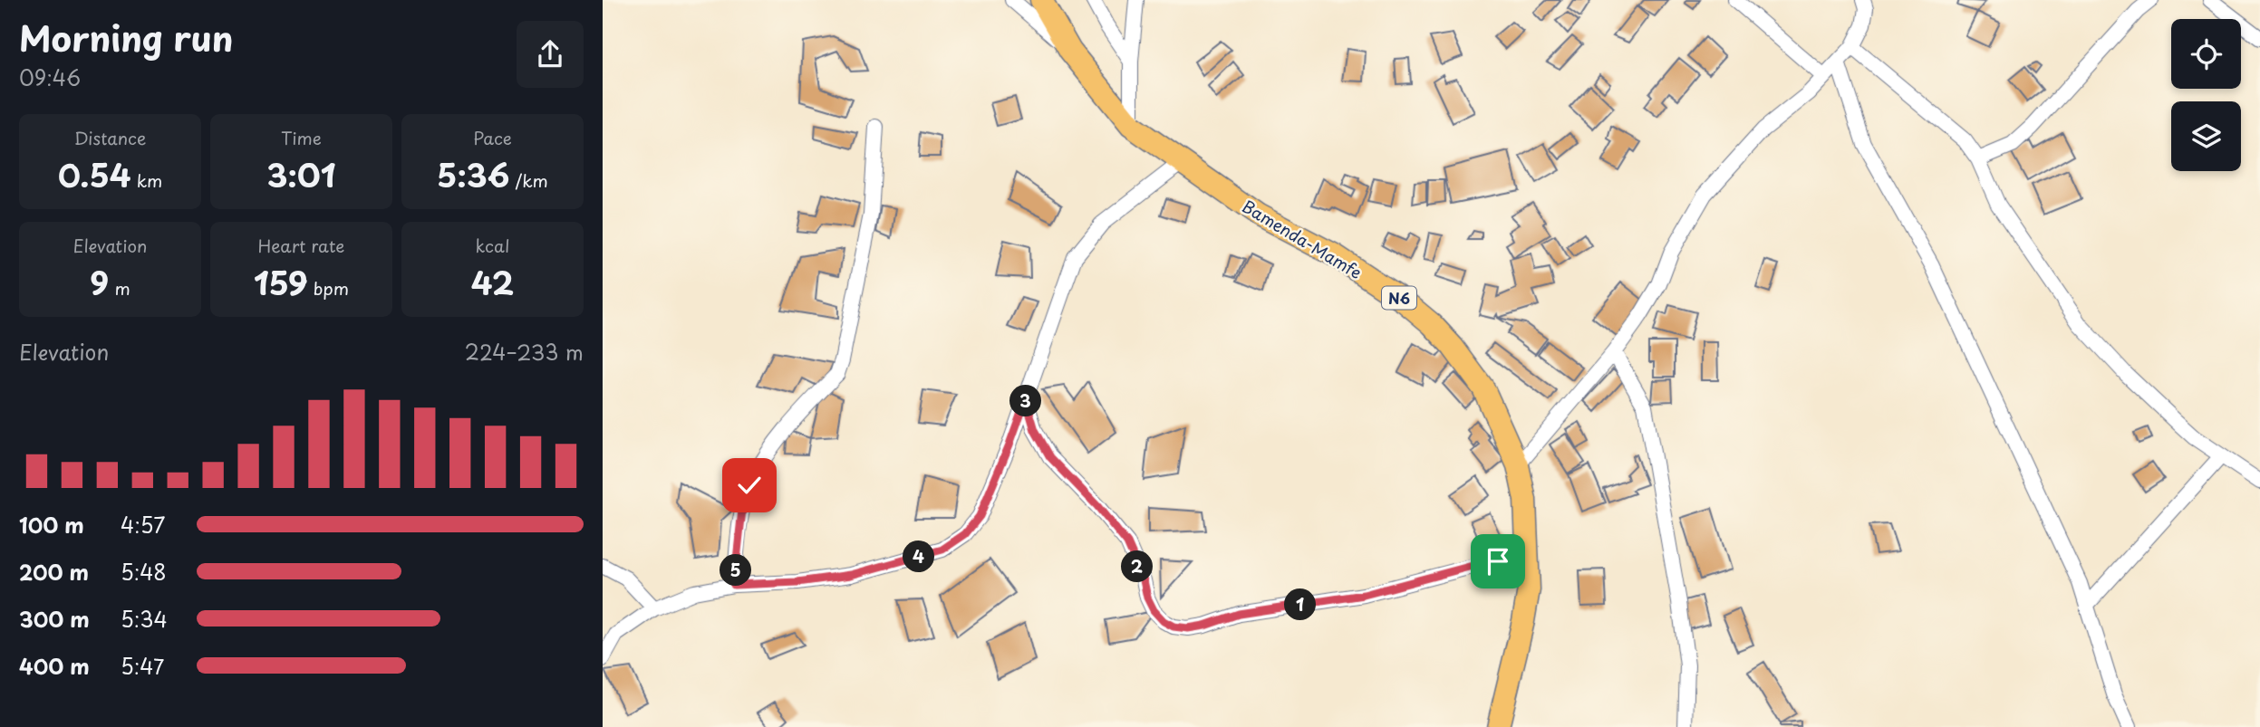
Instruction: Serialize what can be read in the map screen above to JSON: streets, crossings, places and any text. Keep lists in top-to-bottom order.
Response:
{
  "streets": {
    "highway": ["Bamenda-Mamfe", "N6"]
  },
  "page": {
    "heading": ["Morning run", "09:46"],
    "stats": [
      ["Distance", "0.54 km"],
      ["Time", "3:01"],
      ["Pace", "5:36 /km"],
      ["Elevation", "9 m"],
      ["Heart rate", "159 bpm"],
      ["kcal", "42"]
    ],
    "chart": ["Elevation", "224–233 m"],
    "pins": [
      "3",
      "4",
      "2",
      "5",
      "1"
    ],
    "list": [
      {
        "name": "100 m",
        "note": "4:57"
      },
      {
        "name": "200 m",
        "note": "5:48"
      },
      {
        "name": "300 m",
        "note": "5:34"
      },
      {
        "name": "400 m",
        "note": "5:47"
      }
    ]
  }
}
